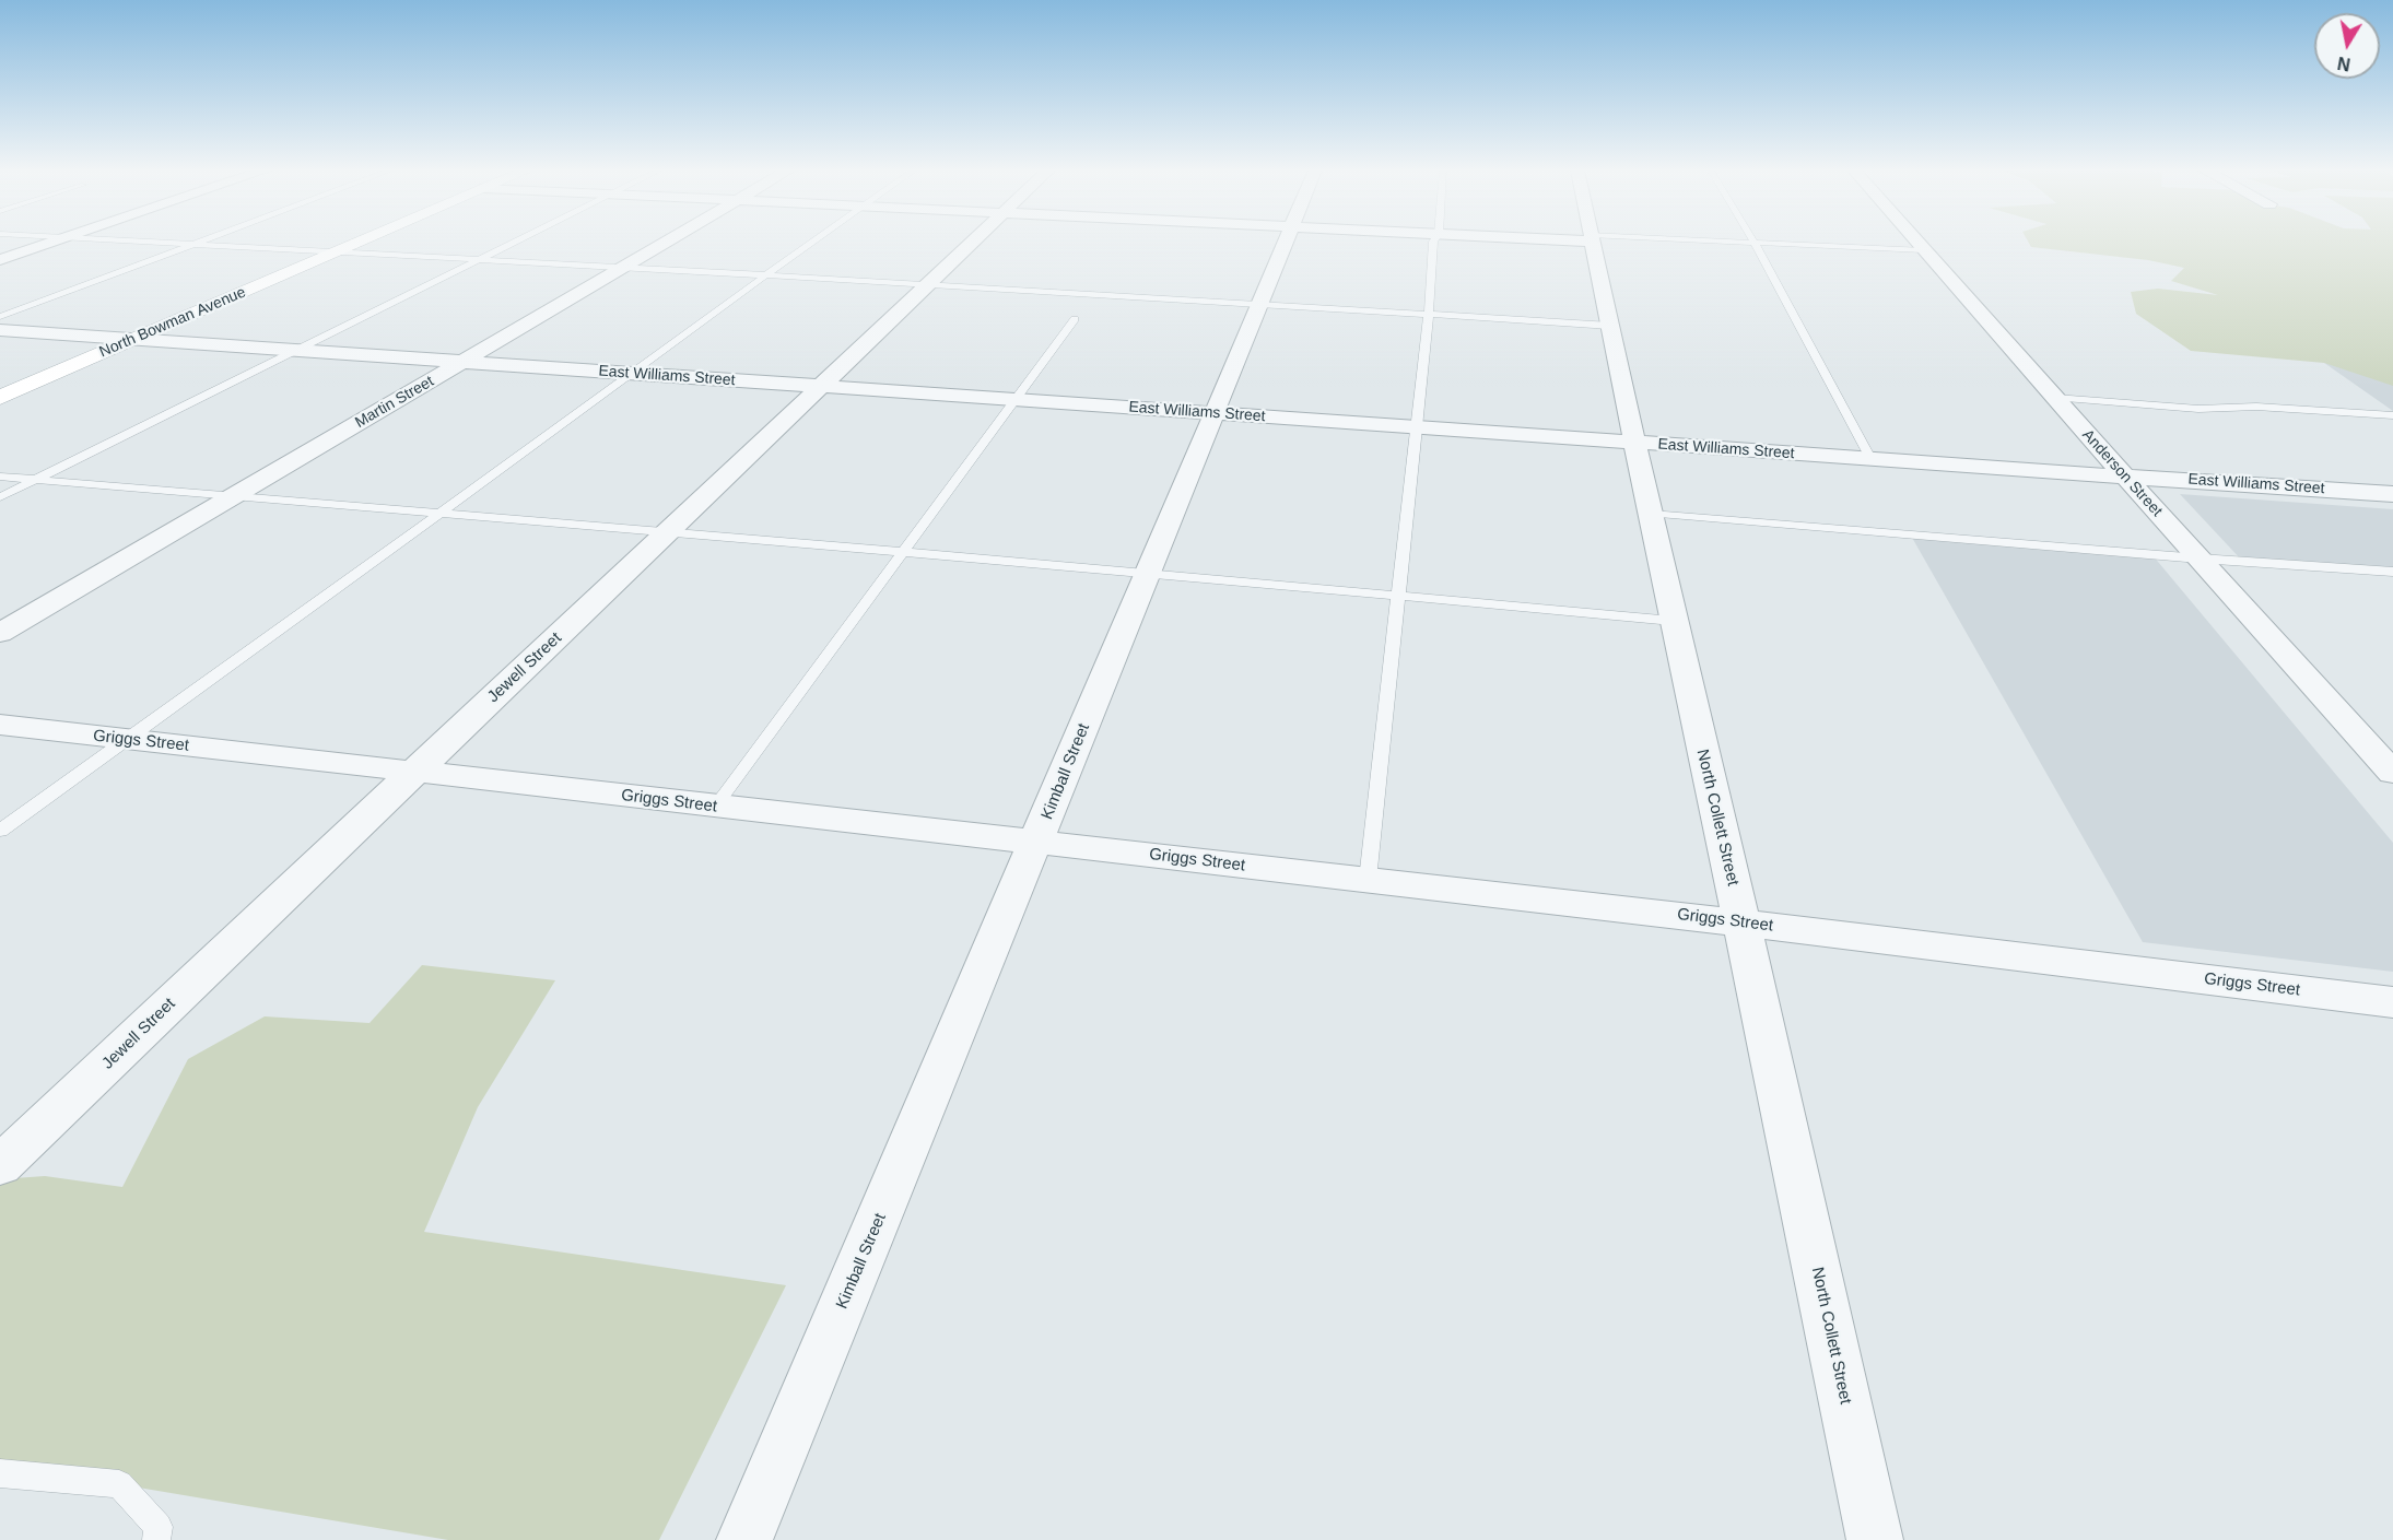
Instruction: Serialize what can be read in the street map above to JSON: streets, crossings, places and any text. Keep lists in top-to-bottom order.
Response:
{
  "streets": {
    "street": [
      "North Bowman Avenue",
      "East Williams Street",
      "Martin Street",
      "Anderson Street",
      "Jewell Street",
      "Griggs Street",
      "Kimball Street",
      "North Collett Street"
    ]
  },
  "crossings": [
    ["North Bowman Avenue", "East Williams Street"],
    ["East Williams Street", "Martin Street"],
    ["East Williams Street", "Anderson Street"],
    ["East Williams Street", "Jewell Street"],
    ["East Williams Street", "Kimball Street"],
    ["East Williams Street", "North Collett Street"],
    ["Jewell Street", "Griggs Street"],
    ["Griggs Street", "Kimball Street"],
    ["Griggs Street", "North Collett Street"]
  ],
  "north": "bottom"
}
